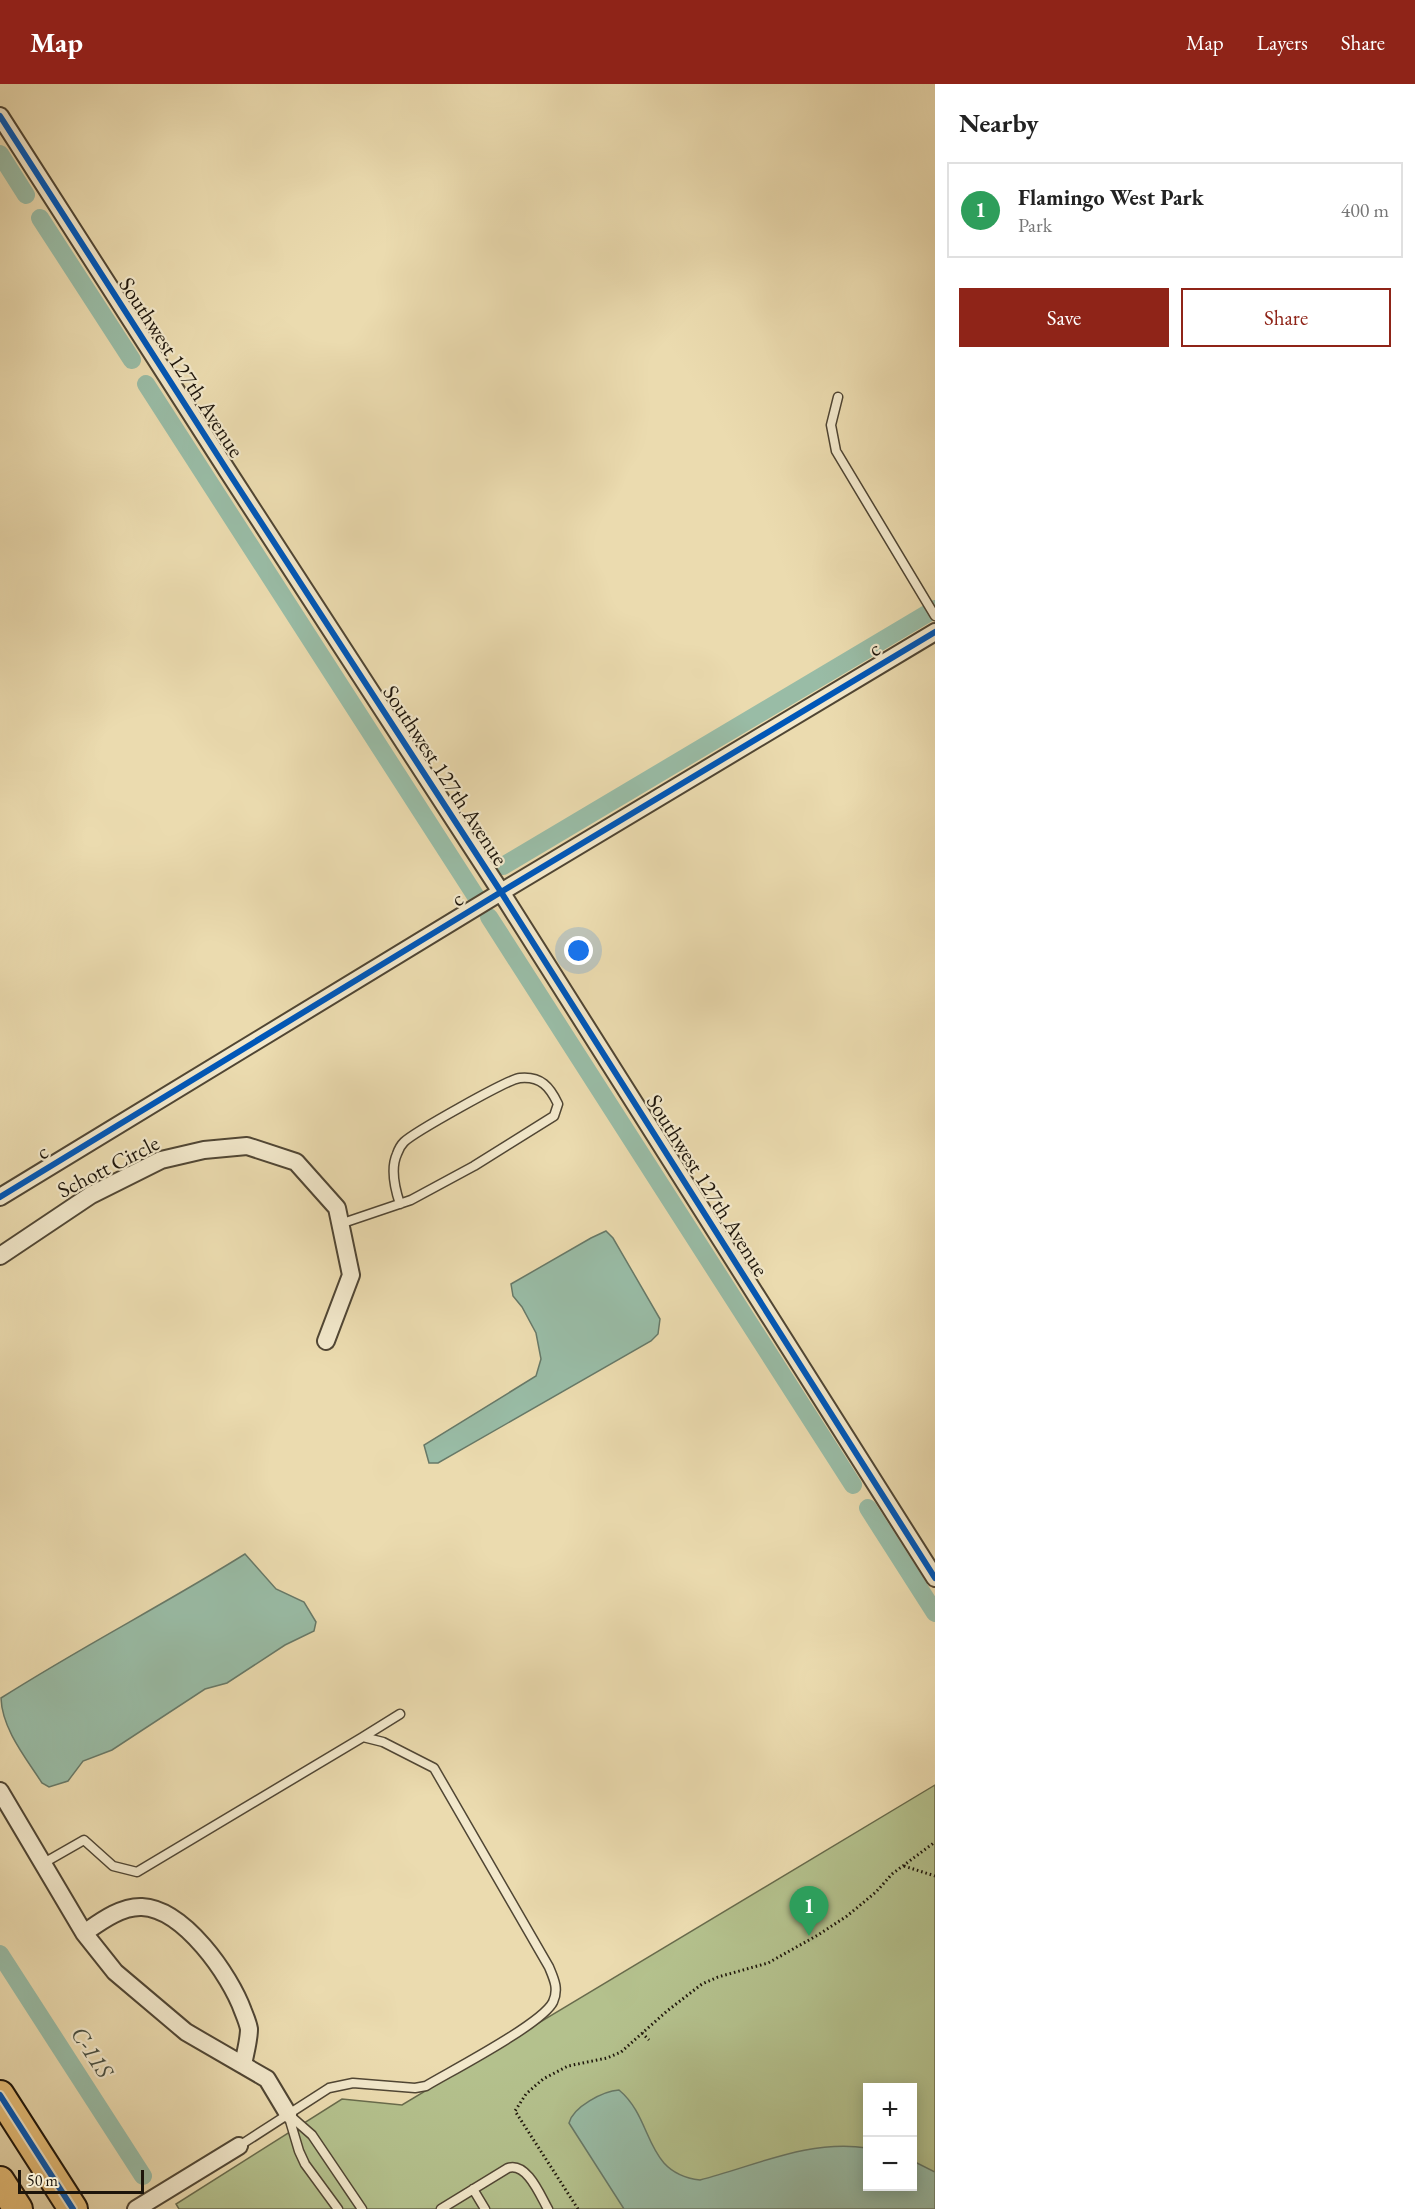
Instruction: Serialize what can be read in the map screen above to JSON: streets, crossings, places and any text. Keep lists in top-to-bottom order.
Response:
{
  "streets": {
    "street": ["Southwest 127th Avenue", "c", "Schott Circle"]
  },
  "crossings": [
    ["Southwest 127th Avenue", "c"]
  ],
  "water": ["C-11S"],
  "scale_bar": "50 m",
  "page": {
    "header": "Map",
    "nav": ["Map", "Layers", "Share"],
    "heading": "Nearby",
    "list": [
      {
        "mark": "1",
        "name": "Flamingo West Park",
        "note": "Park",
        "value": "400 m"
      }
    ],
    "buttons": ["Save", "Share"],
    "pins": "1",
    "map_buttons": ["+", "−"],
    "scale": "50 m"
  }
}
